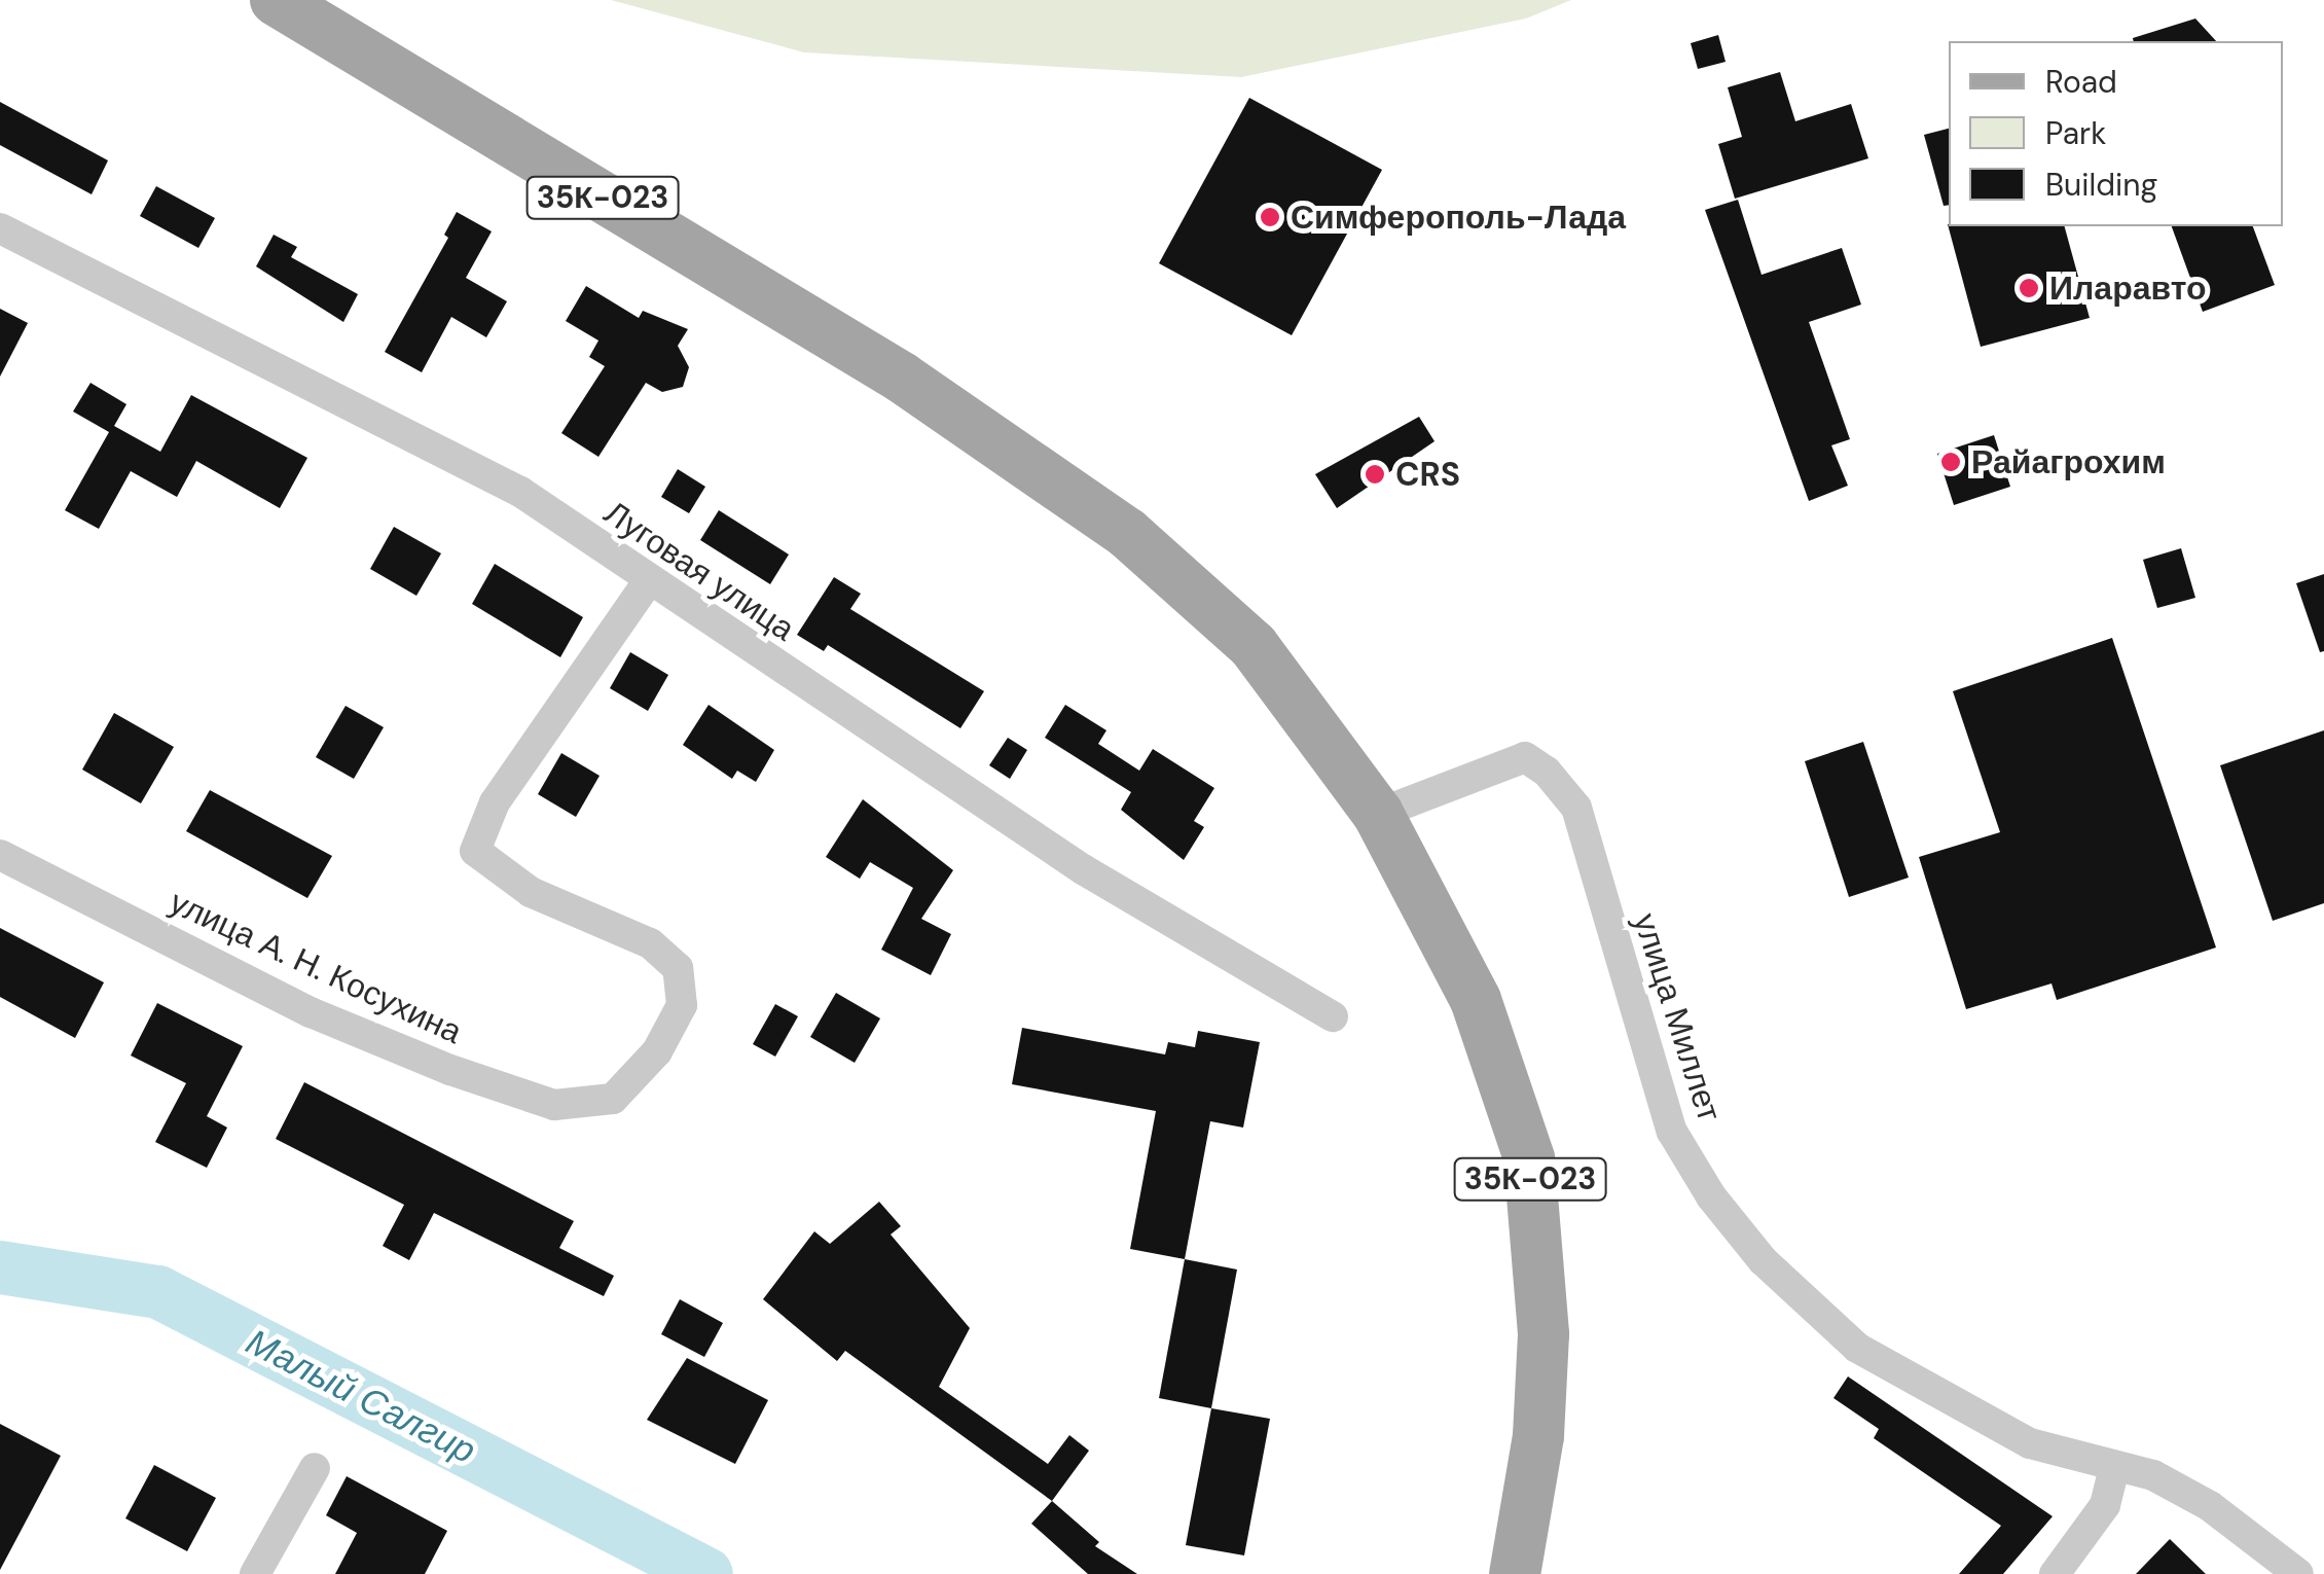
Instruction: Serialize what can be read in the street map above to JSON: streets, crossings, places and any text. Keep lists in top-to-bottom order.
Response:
{
  "streets": {
    "main road": ["35К-023"],
    "street": ["Луговая улица", "улица А. Н. Косухина", "улица Миллет"]
  },
  "crossings": [
    ["35К-023", "улица Миллет"],
    ["Луговая улица", "улица А. Н. Косухина"]
  ],
  "water": ["Малый Салгир"],
  "places": [
    "Симферополь-Лада",
    "Иларавто",
    "Райагрохим",
    "CRS"
  ],
  "legend": ["Road", "Park", "Building"]
}
